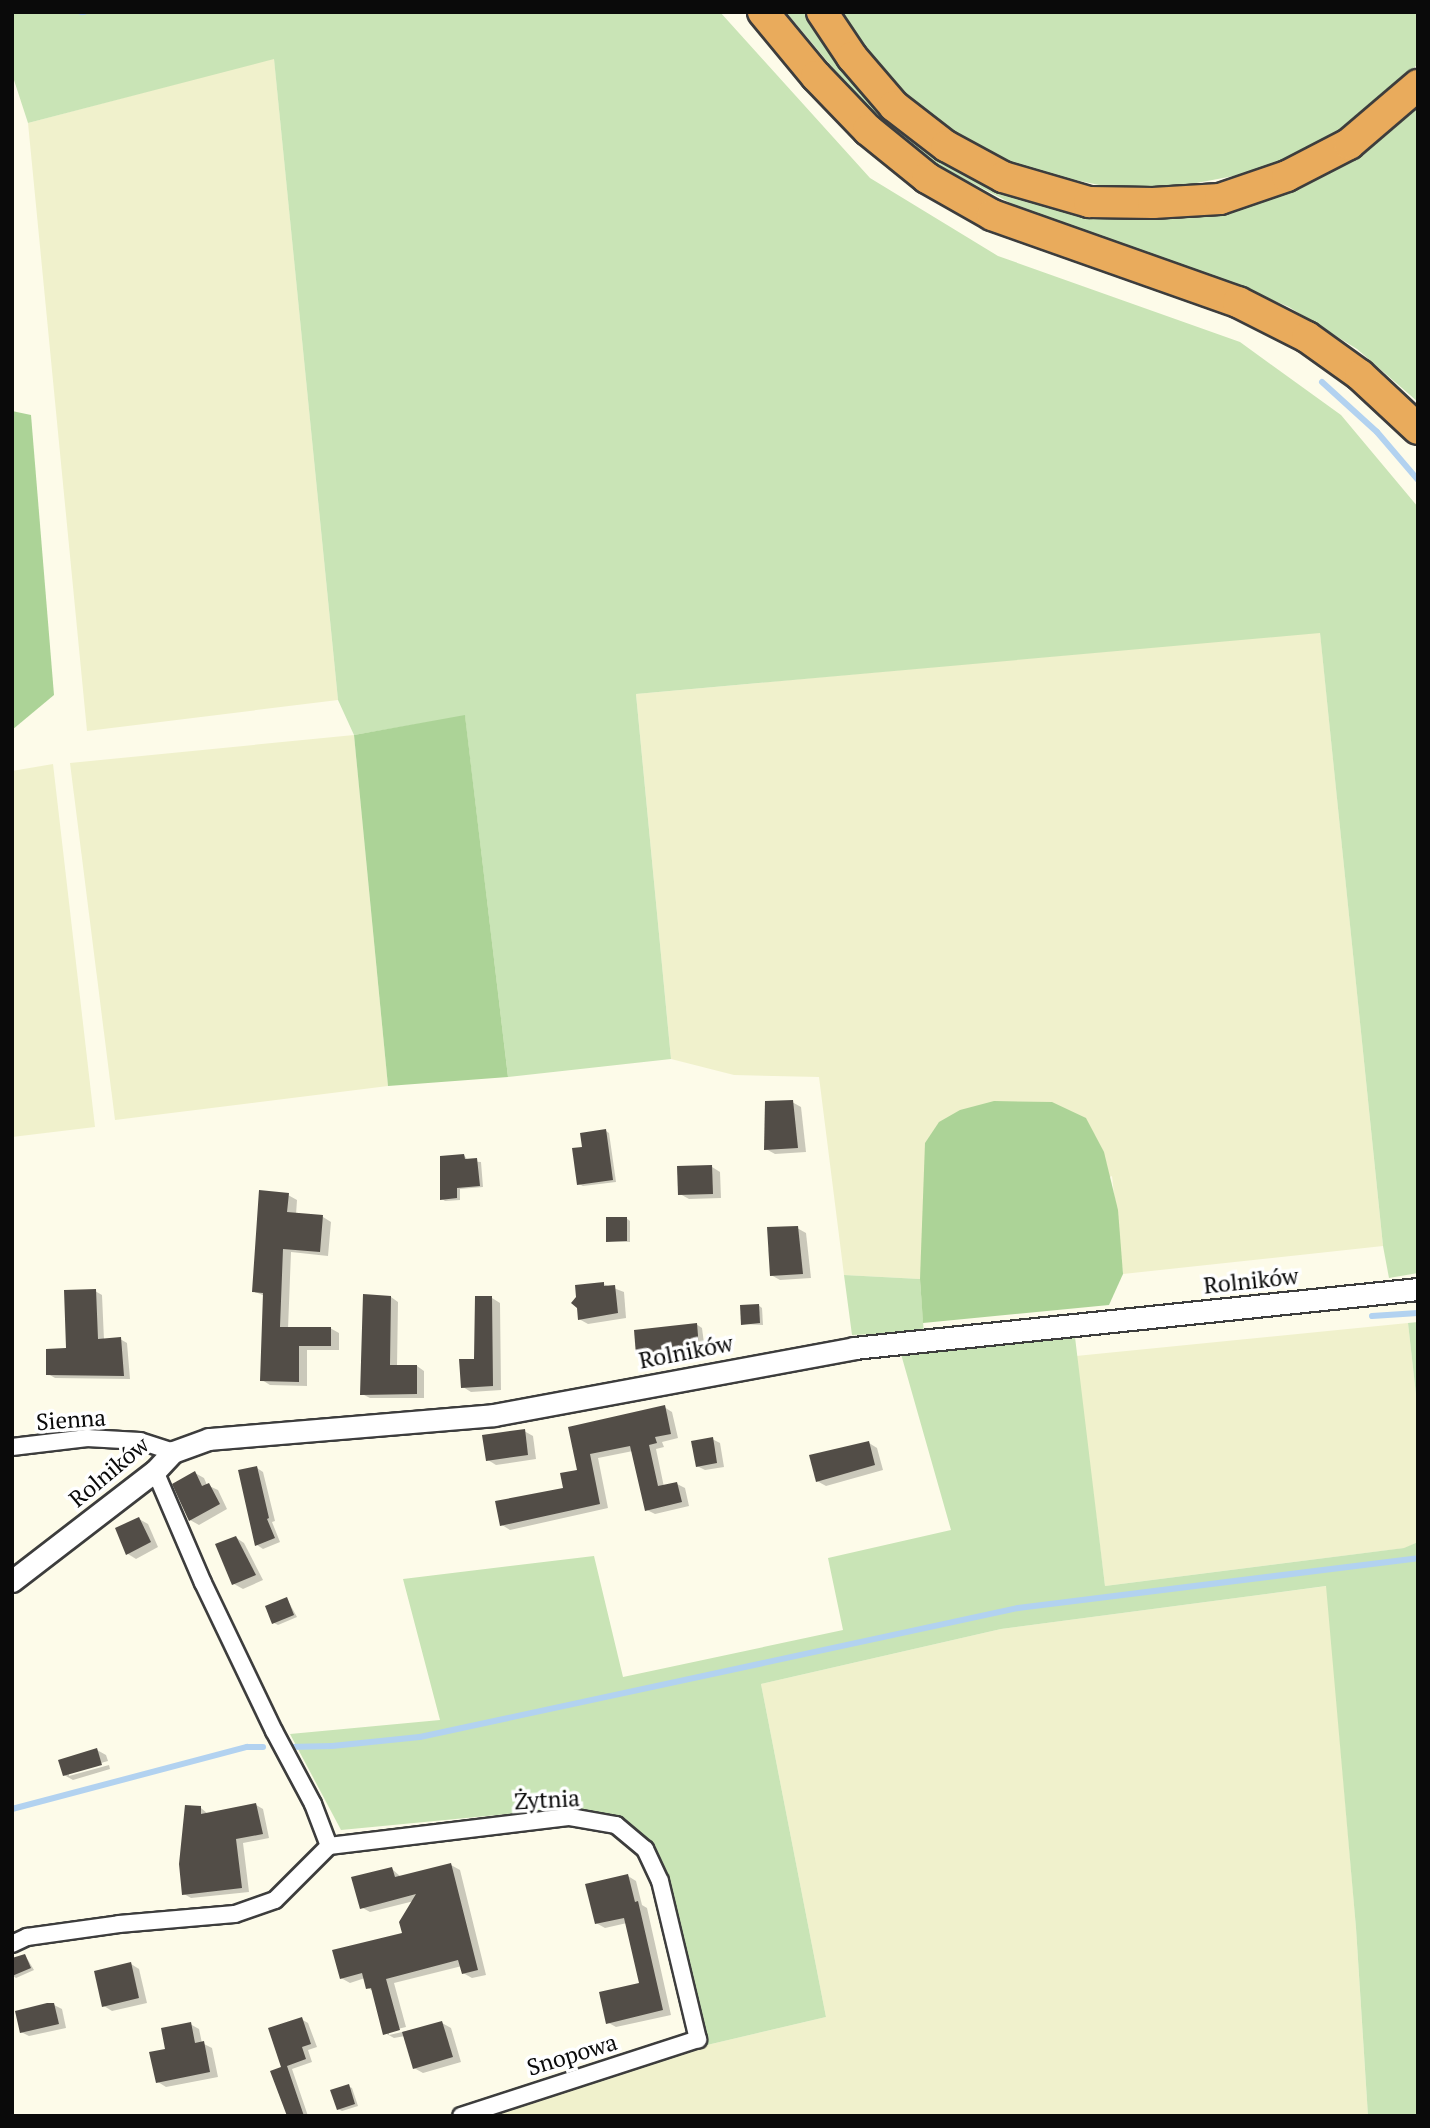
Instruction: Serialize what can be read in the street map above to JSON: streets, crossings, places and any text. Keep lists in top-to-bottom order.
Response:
{
  "streets": {
    "street": [
      "Rolników",
      "Sienna",
      "Żytnia",
      "Snopowa"
    ]
  },
  "crossings": [
    ["Rolników", "Sienna"],
    ["Żytnia", "Snopowa"]
  ]
}
